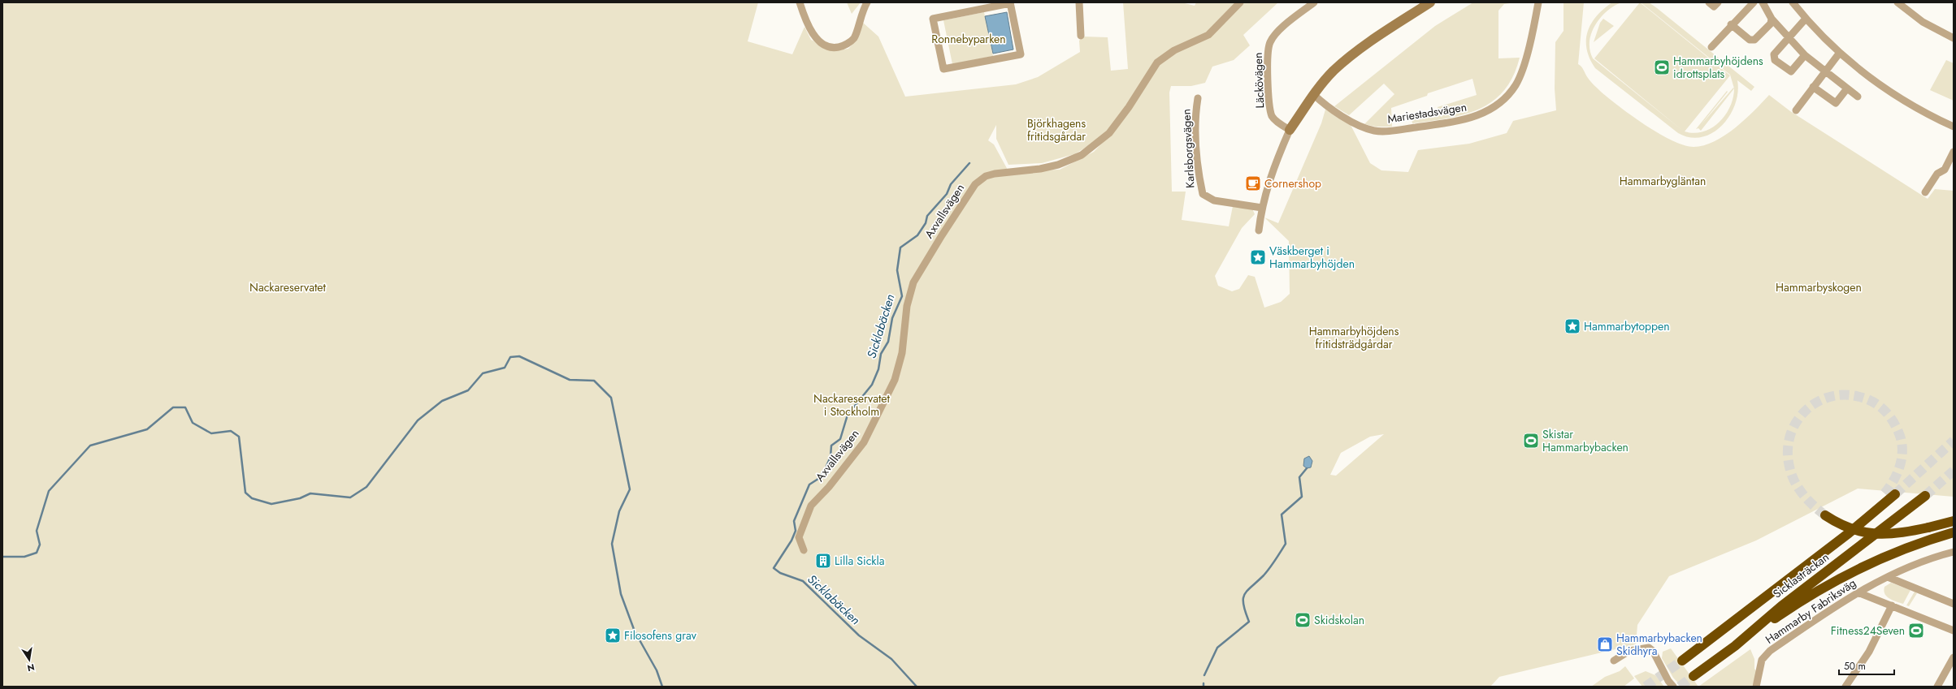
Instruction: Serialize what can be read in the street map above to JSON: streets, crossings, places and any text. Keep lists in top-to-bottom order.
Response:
{
  "streets": {
    "highway": ["Sicklasträckan"],
    "street": [
      "Läckövägen",
      "Mariestadsvägen",
      "Karlsborgsvägen",
      "Axvallsvägen",
      "Hammarby Fabriksväg"
    ]
  },
  "water": ["Sicklabäcken"],
  "parks": [
    "Ronnebyparken",
    "Björkhagens fritidsgårdar",
    "Hammarbygläntan",
    "Nackareservatet",
    "Hammarbyskogen",
    "Hammarbyhöjdens fritidsträdgårdar",
    "Nackareservatet i Stockholm"
  ],
  "places": {
    "sports": [
      "Hammarbyhöjdens idrottsplats",
      "Skistar Hammarbybacken",
      "Skidskolan",
      "Fitness24Seven"
    ],
    "cafe": ["Cornershop"],
    "place": ["Väskberget i Hammarbyhöjden", "Hammarbytoppen", "Filosofens grav"],
    "building": ["Lilla Sickla"],
    "shop": ["Hammarbybacken Skidhyra"]
  },
  "scale_bar": "50 m",
  "north": "bottom"
}
